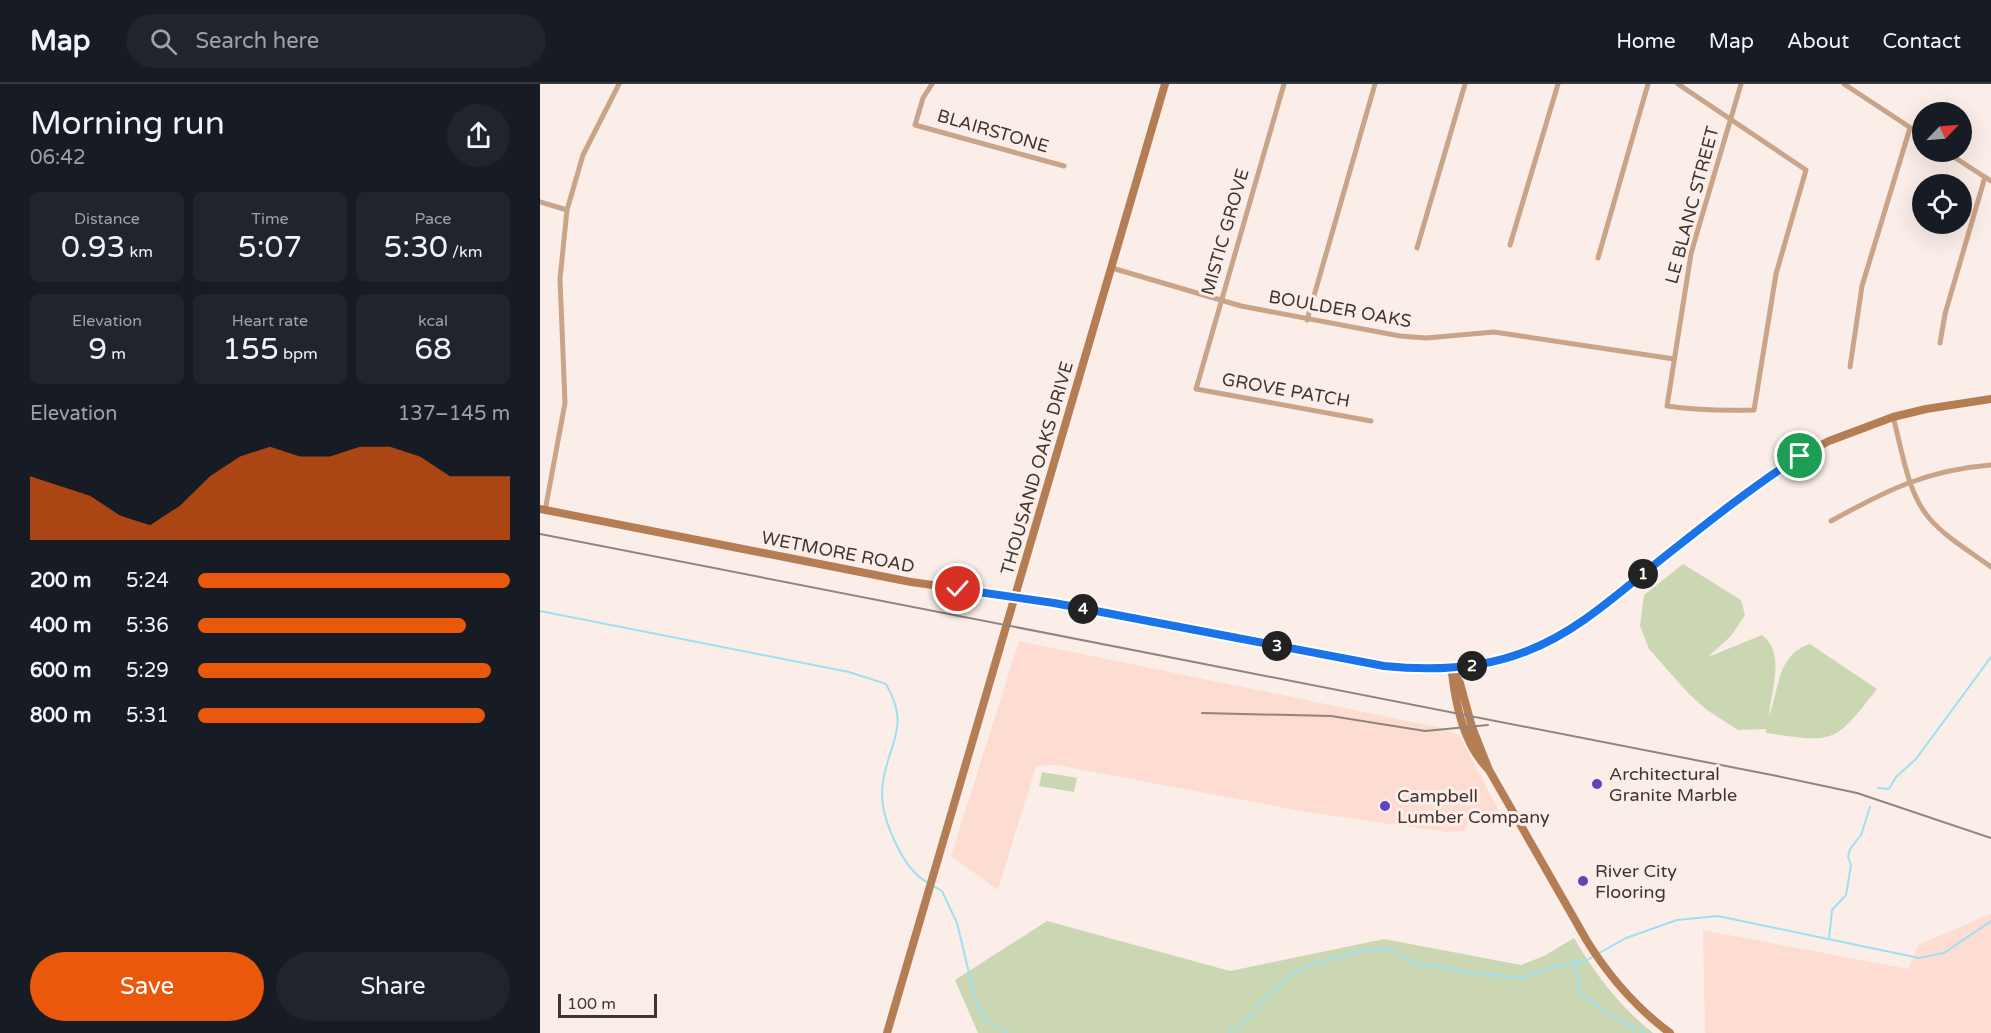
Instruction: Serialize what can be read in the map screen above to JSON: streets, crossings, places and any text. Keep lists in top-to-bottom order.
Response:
{
  "streets": {
    "main road": ["THOUSAND OAKS DRIVE", "WETMORE ROAD"],
    "street": [
      "BLAIRSTONE",
      "LE BLANC STREET",
      "MISTIC GROVE",
      "BOULDER OAKS",
      "GROVE PATCH"
    ]
  },
  "crossings": [
    ["LE BLANC STREET", "BOULDER OAKS"],
    ["MISTIC GROVE", "BOULDER OAKS"],
    ["MISTIC GROVE", "GROVE PATCH"],
    ["BOULDER OAKS", "THOUSAND OAKS DRIVE"],
    ["THOUSAND OAKS DRIVE", "WETMORE ROAD"]
  ],
  "places": ["Architectural Granite Marble", "Campbell Lumber Company", "River City Flooring"],
  "scale_bar": "100 m",
  "north": "top right",
  "page": {
    "header": "Map",
    "search": "Search here",
    "nav": [
      "Home",
      "Map",
      "About",
      "Contact"
    ],
    "heading": ["Morning run", "06:42"],
    "stats": [
      ["Distance", "0.93 km"],
      ["Time", "5:07"],
      ["Pace", "5:30 /km"],
      ["Elevation", "9 m"],
      ["Heart rate", "155 bpm"],
      ["kcal", "68"]
    ],
    "chart": ["Elevation", "137–145 m"],
    "list": [
      {
        "name": "200 m",
        "note": "5:24"
      },
      {
        "name": "400 m",
        "note": "5:36"
      },
      {
        "name": "600 m",
        "note": "5:29"
      },
      {
        "name": "800 m",
        "note": "5:31"
      }
    ],
    "pins": [
      "1",
      "4",
      "3",
      "2"
    ],
    "buttons": ["Save", "Share"],
    "scale": "100 m"
  }
}
